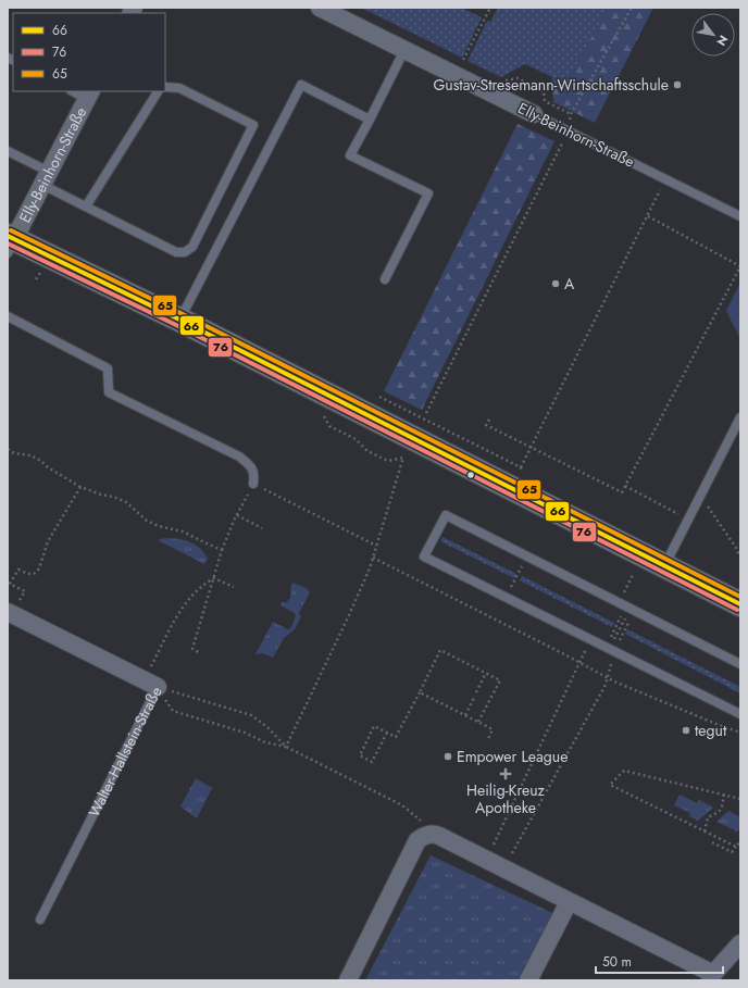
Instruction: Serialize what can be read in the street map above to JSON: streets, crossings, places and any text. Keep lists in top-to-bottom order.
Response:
{
  "streets": {
    "street": ["Elly-Beinhorn-Straße", "Walter-Hallstein-Straße"]
  },
  "places": {
    "other": [
      "Gustav-Stresemann-Wirtschaftsschule",
      "A",
      "tegut",
      "Empower League"
    ],
    "health": ["Heilig-Kreuz Apotheke"]
  },
  "lines": ["transit line 65", "transit line 66", "transit line 76"],
  "legend": ["66", "76", "65"],
  "scale_bar": "50 m",
  "north": "bottom right"
}
